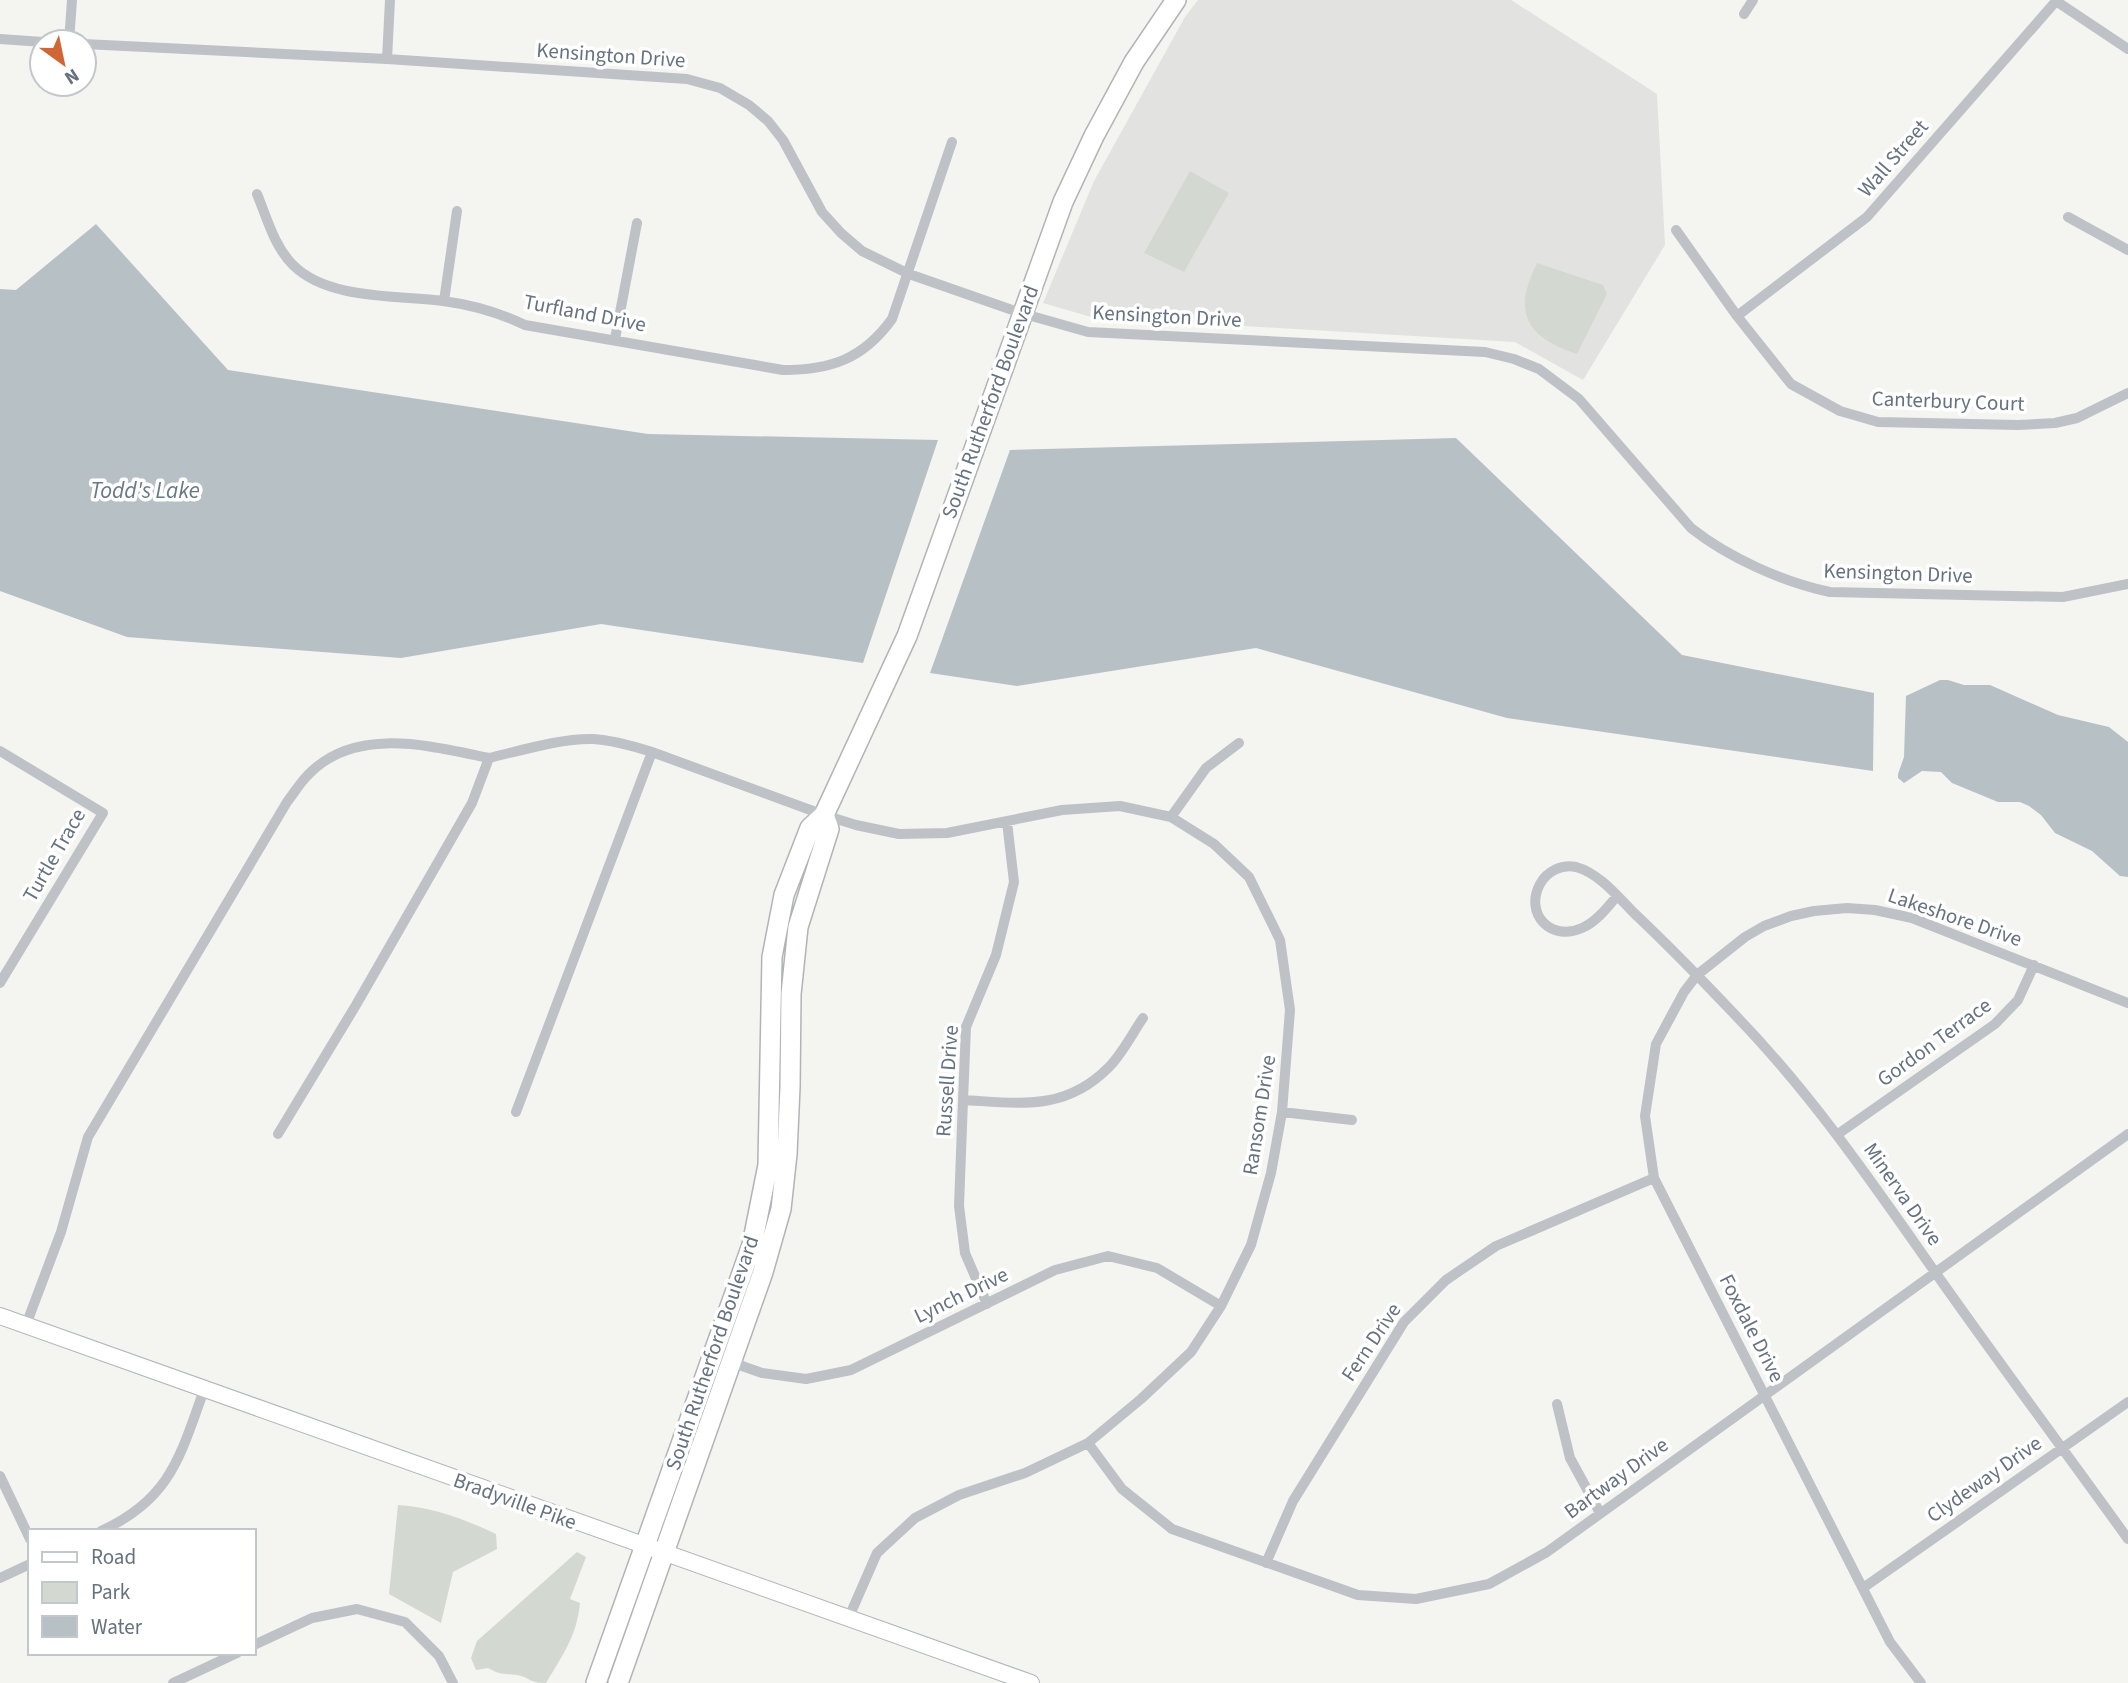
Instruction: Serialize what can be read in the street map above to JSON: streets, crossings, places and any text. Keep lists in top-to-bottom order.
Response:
{
  "streets": {
    "highway": ["South Rutherford Boulevard"],
    "main road": ["Bradyville Pike"],
    "street": [
      "Kensington Drive",
      "Wall Street",
      "Turfland Drive",
      "Canterbury Court",
      "Turtle Trace",
      "Lakeshore Drive",
      "Gordon Terrace",
      "Russell Drive",
      "Ransom Drive",
      "Minerva Drive",
      "Lynch Drive",
      "Foxdale Drive",
      "Fern Drive",
      "Bartway Drive",
      "Clydeway Drive"
    ]
  },
  "crossings": [
    ["Kensington Drive", "Turfland Drive"],
    ["Kensington Drive", "South Rutherford Boulevard"],
    ["Wall Street", "Canterbury Court"],
    ["South Rutherford Boulevard", "Ransom Drive"],
    ["South Rutherford Boulevard", "Lynch Drive"],
    ["South Rutherford Boulevard", "Bradyville Pike"],
    ["Lakeshore Drive", "Gordon Terrace"],
    ["Lakeshore Drive", "Minerva Drive"],
    ["Lakeshore Drive", "Foxdale Drive"],
    ["Gordon Terrace", "Minerva Drive"],
    ["Russell Drive", "Ransom Drive"],
    ["Russell Drive", "Lynch Drive"],
    ["Ransom Drive", "Lynch Drive"],
    ["Ransom Drive", "Bartway Drive"],
    ["Ransom Drive", "Bradyville Pike"],
    ["Minerva Drive", "Foxdale Drive"],
    ["Minerva Drive", "Bartway Drive"],
    ["Minerva Drive", "Clydeway Drive"],
    ["Foxdale Drive", "Fern Drive"],
    ["Foxdale Drive", "Bartway Drive"],
    ["Foxdale Drive", "Clydeway Drive"],
    ["Fern Drive", "Bartway Drive"]
  ],
  "water": ["Todd's Lake"],
  "legend": ["Road", "Park", "Water"],
  "north": "bottom right"
}
